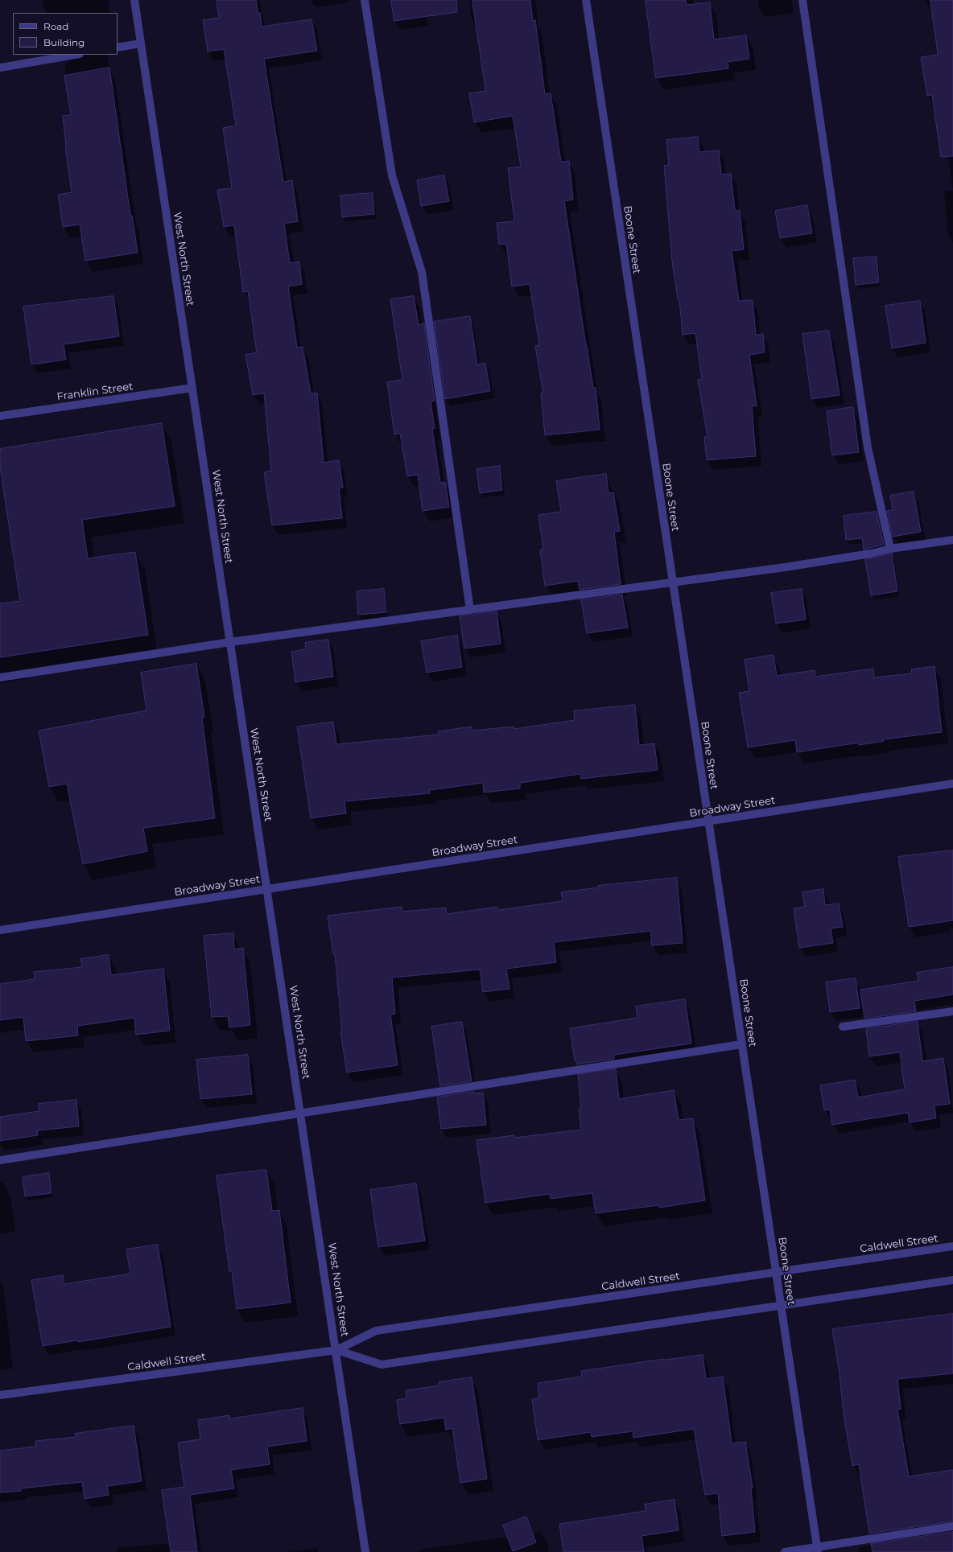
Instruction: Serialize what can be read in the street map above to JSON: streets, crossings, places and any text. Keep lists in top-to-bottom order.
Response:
{
  "streets": {
    "street": [
      "Boone Street",
      "West North Street",
      "Franklin Street",
      "Broadway Street",
      "Caldwell Street"
    ]
  },
  "crossings": [
    ["Boone Street", "Broadway Street"],
    ["Boone Street", "Caldwell Street"],
    ["West North Street", "Franklin Street"],
    ["West North Street", "Broadway Street"],
    ["West North Street", "Caldwell Street"]
  ],
  "legend": ["Road", "Building"]
}
